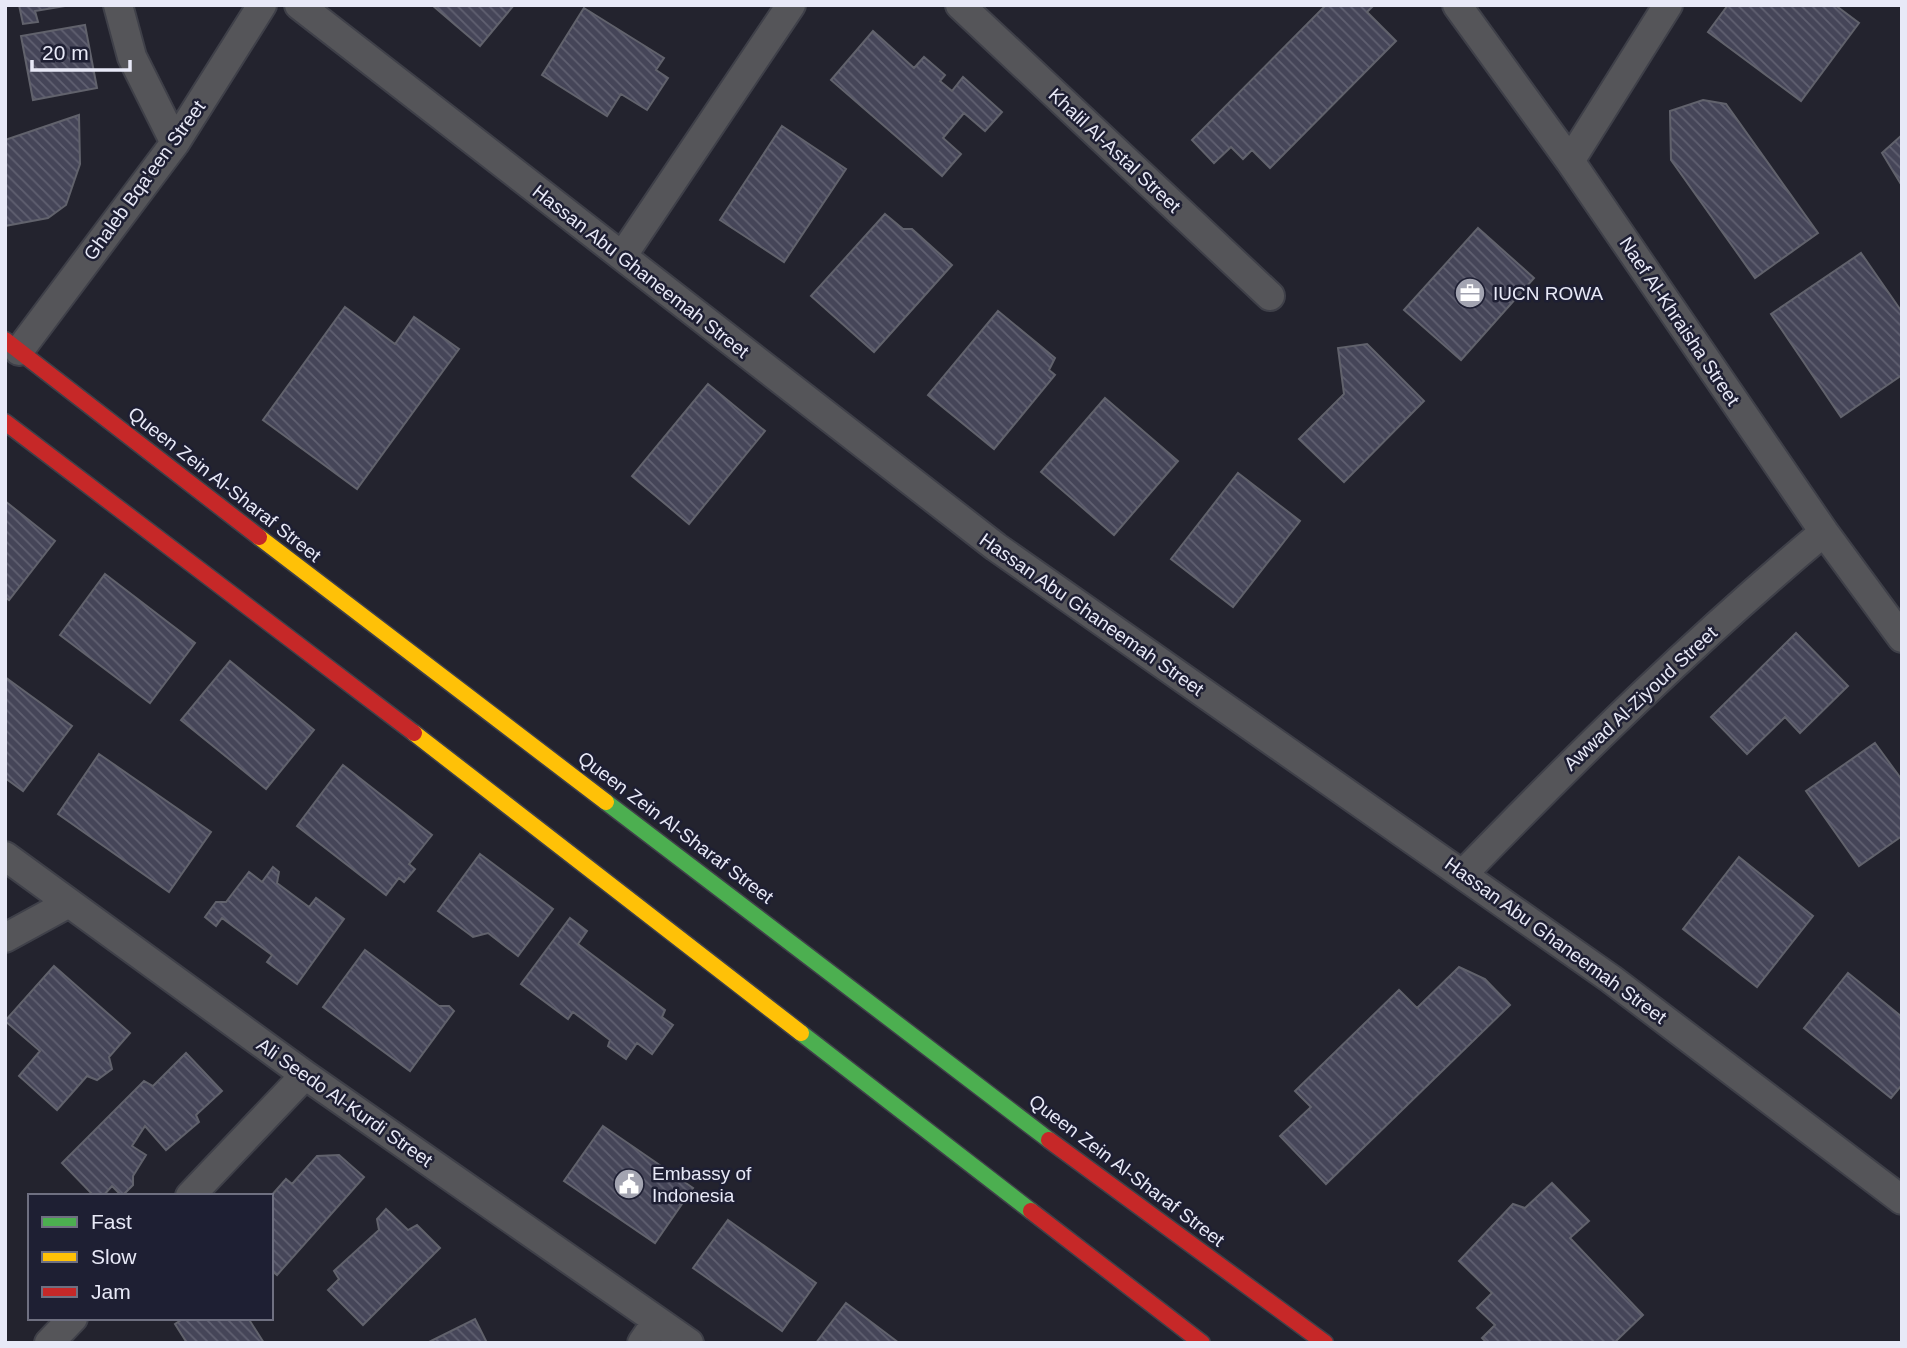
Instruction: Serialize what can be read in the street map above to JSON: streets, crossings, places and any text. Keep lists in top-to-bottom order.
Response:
{
  "streets": {
    "main road": ["Queen Zein Al-Sharaf Street"],
    "street": [
      "Khalil Al-Astal Street",
      "Ghaleb Bqa'een Street",
      "Hassan Abu Ghaneemah Street",
      "Naef Al-Khraisha Street",
      "Awwad Al-Ziyoud Street",
      "Ali Seedo Al-Kurdi Street"
    ]
  },
  "crossings": [
    ["Ghaleb Bqa'een Street", "Queen Zein Al-Sharaf Street"],
    ["Hassan Abu Ghaneemah Street", "Awwad Al-Ziyoud Street"],
    ["Naef Al-Khraisha Street", "Awwad Al-Ziyoud Street"]
  ],
  "places": {
    "office": ["IUCN ROWA"],
    "public building": ["Embassy of Indonesia"]
  },
  "legend": ["Fast", "Slow", "Jam"],
  "scale_bar": "20 m"
}
